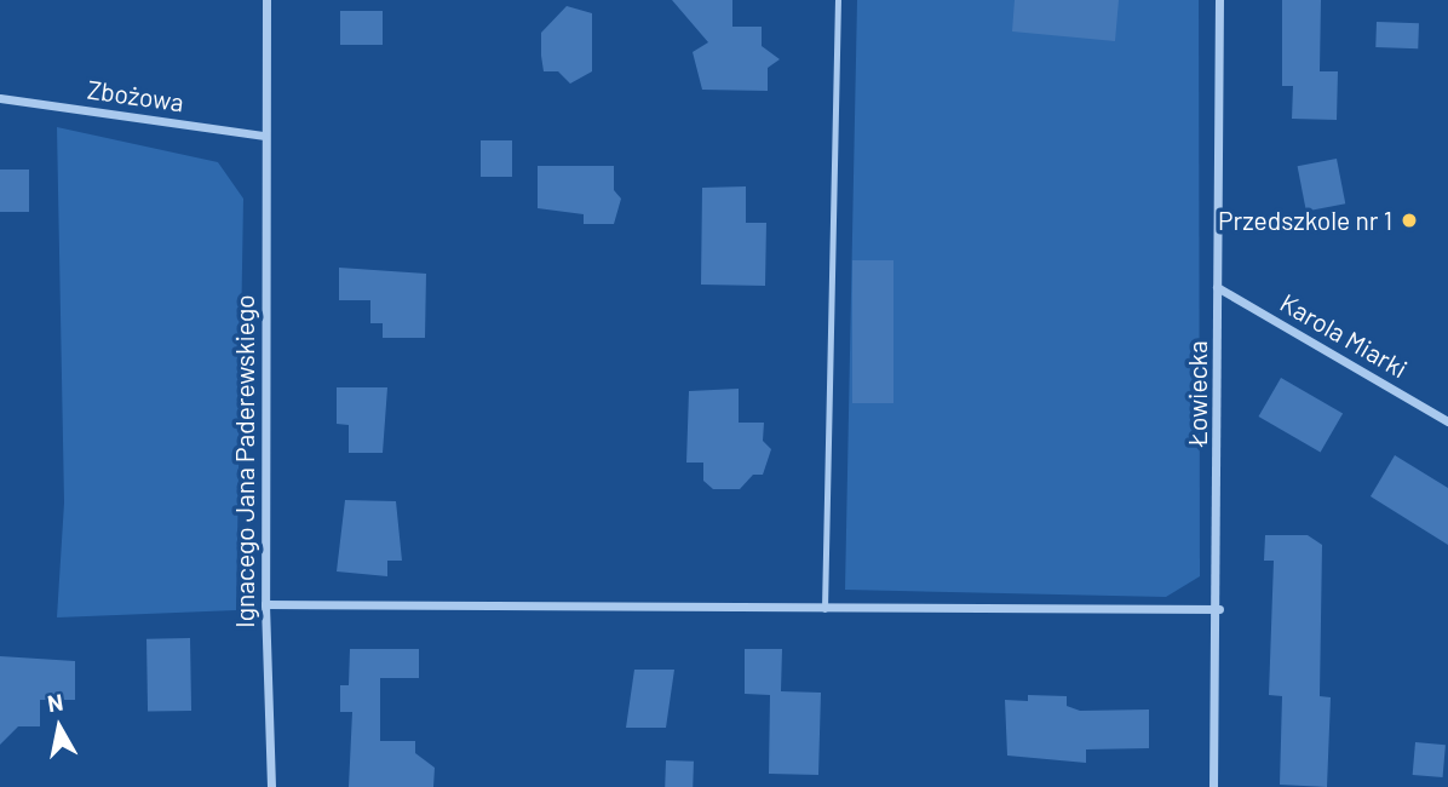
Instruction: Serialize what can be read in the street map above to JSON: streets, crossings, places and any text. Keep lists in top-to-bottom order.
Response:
{
  "streets": {
    "street": [
      "Zbożowa",
      "Karola Miarki",
      "Łowiecka",
      "Ignacego Jana Paderewskiego"
    ]
  },
  "crossings": [
    ["Zbożowa", "Ignacego Jana Paderewskiego"],
    ["Karola Miarki", "Łowiecka"]
  ],
  "places": ["Przedszkole nr 1"],
  "north": "top"
}
